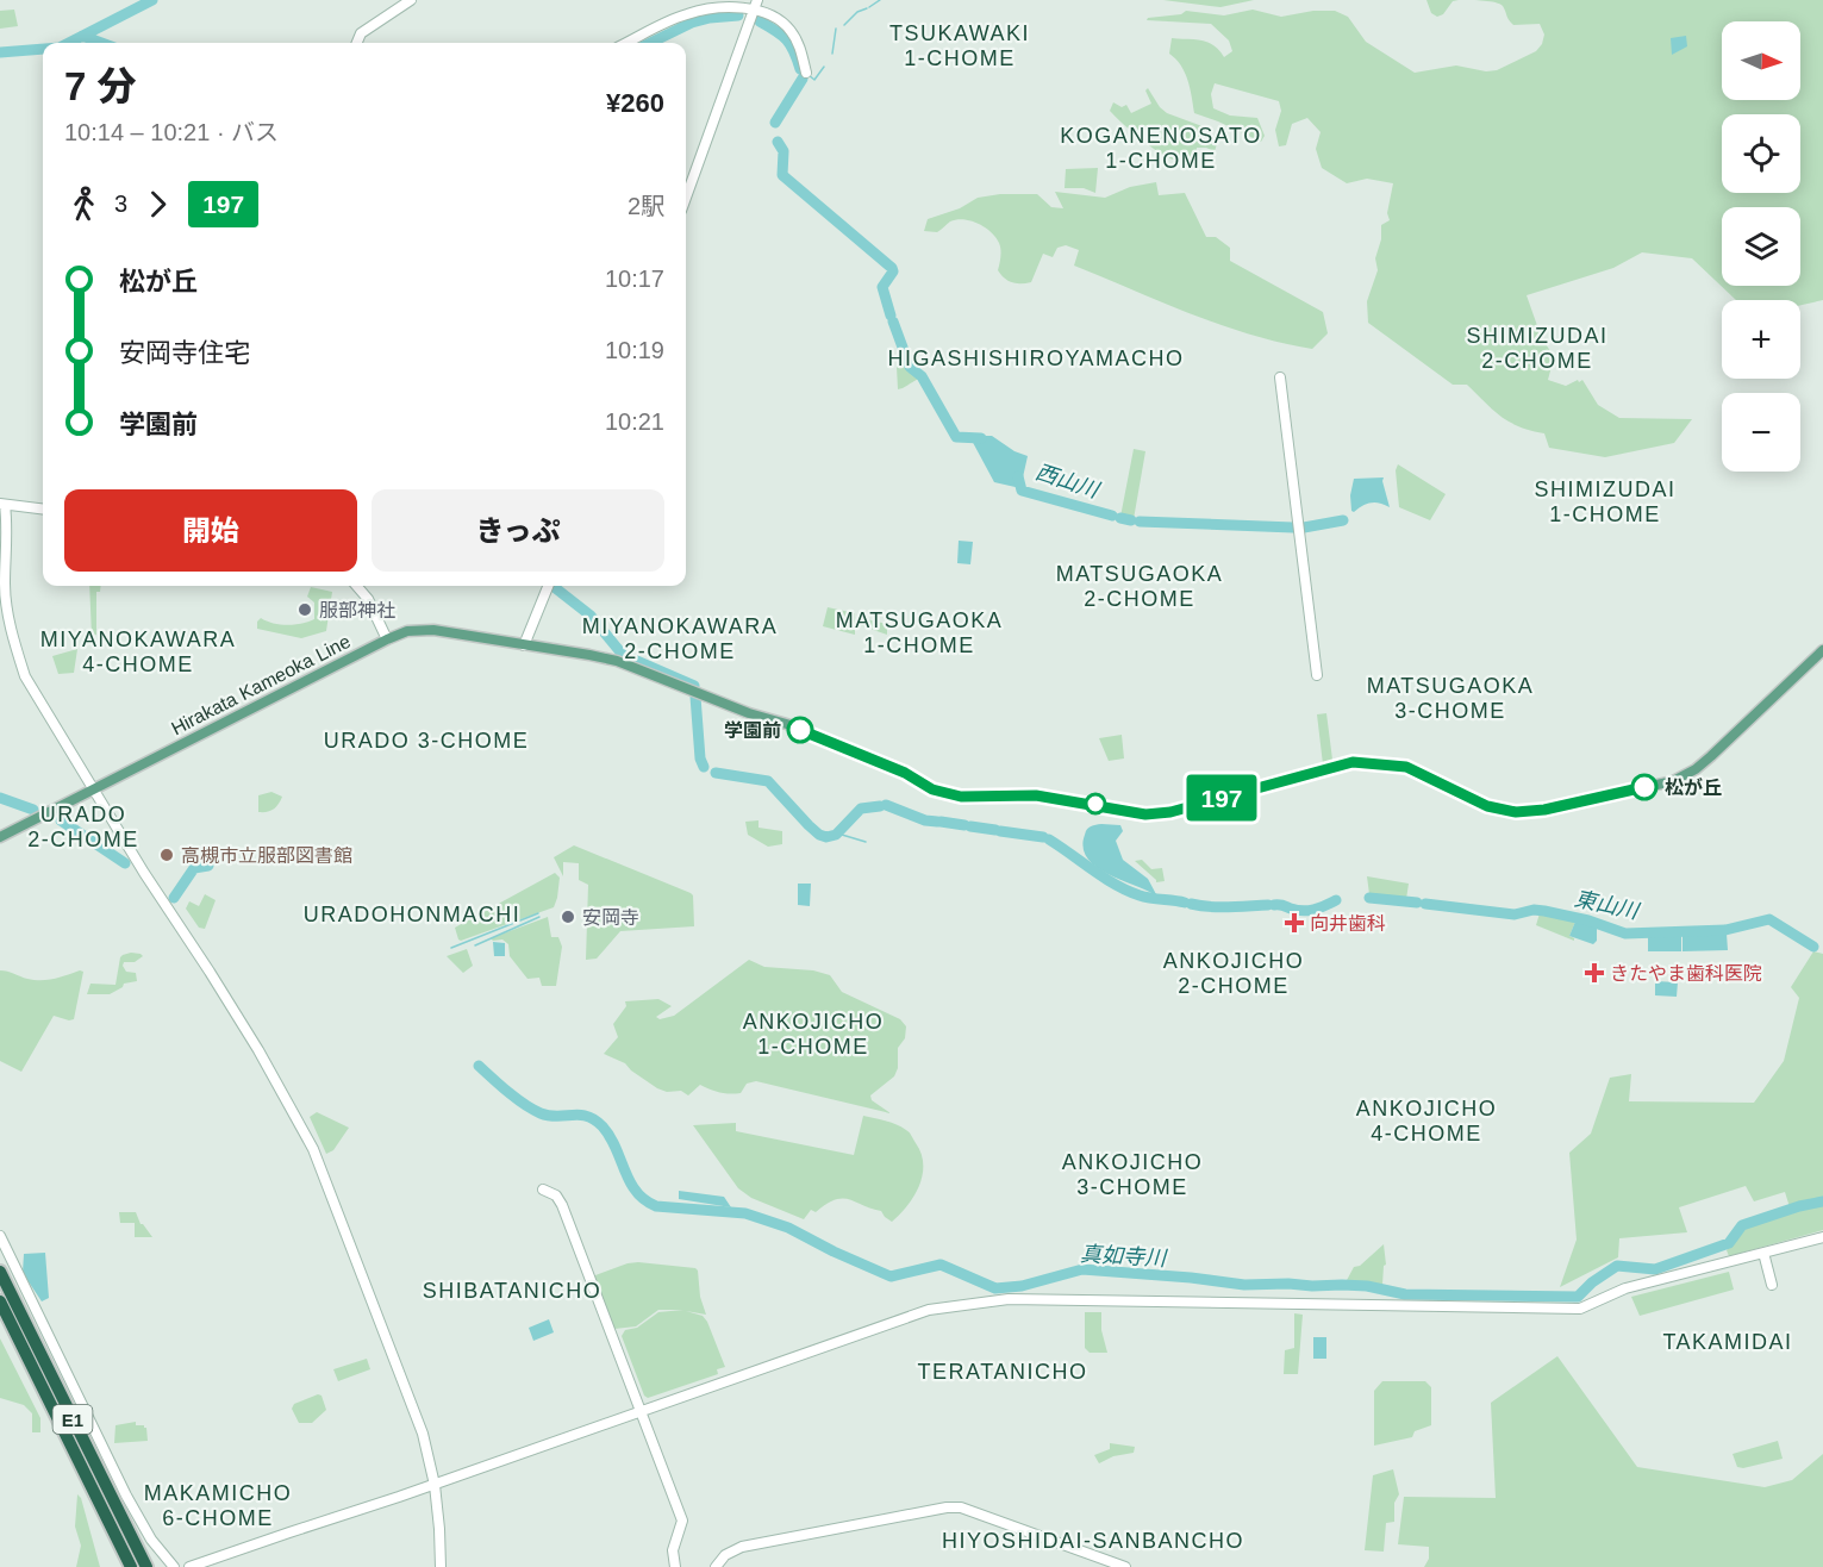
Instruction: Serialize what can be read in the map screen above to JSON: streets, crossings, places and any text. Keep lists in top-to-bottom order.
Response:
{
  "streets": {
    "highway": ["E1"],
    "main road": ["Hirakata Kameoka Line"]
  },
  "districts": [
    "TSUKAWAKI 1-CHOME",
    "KOGANENOSATO 1-CHOME",
    "SHIMIZUDAI 2-CHOME",
    "HIGASHISHIROYAMACHO",
    "SHIMIZUDAI 1-CHOME",
    "MATSUGAOKA 2-CHOME",
    "MATSUGAOKA 1-CHOME",
    "MIYANOKAWARA 2-CHOME",
    "MIYANOKAWARA 4-CHOME",
    "MATSUGAOKA 3-CHOME",
    "URADO 3-CHOME",
    "URADO 2-CHOME",
    "URADOHONMACHI",
    "ANKOJICHO 2-CHOME",
    "ANKOJICHO 1-CHOME",
    "ANKOJICHO 4-CHOME",
    "ANKOJICHO 3-CHOME",
    "SHIBATANICHO",
    "TAKAMIDAI",
    "TERATANICHO",
    "MAKAMICHO 6-CHOME",
    "HIYOSHIDAI-SANBANCHO"
  ],
  "water": ["西山川", "東山川", "真如寺川"],
  "places": {
    "other": [
      "服部神社",
      "学園前",
      "松が丘",
      "高槻市立服部図書館",
      "安岡寺"
    ],
    "health": ["向井歯科", "きたやま歯科医院"]
  },
  "lines": ["bus line 197"],
  "north": "right",
  "page": {
    "on_map": "197",
    "map_buttons": ["+", "−"],
    "heading": ["7 分", "10:14 – 10:21 · バス", "¥260"],
    "legs": ["3", "197", "2駅"],
    "list": [
      {
        "name": "松が丘",
        "value": "10:17"
      },
      {
        "name": "安岡寺住宅",
        "value": "10:19"
      },
      {
        "name": "学園前",
        "value": "10:21"
      }
    ],
    "buttons": ["開始", "きっぷ"]
  }
}
